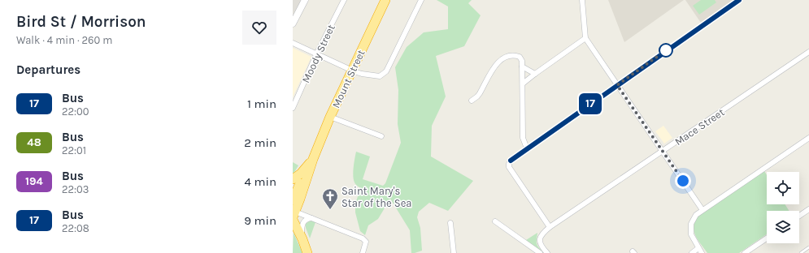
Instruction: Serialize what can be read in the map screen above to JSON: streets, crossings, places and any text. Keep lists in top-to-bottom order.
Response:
{
  "streets": {
    "highway": ["Mount Street"],
    "street": ["Moody Street", "Mace Street"]
  },
  "places": {
    "church": ["Saint Mary's Star of the Sea"]
  },
  "lines": ["bus line 17"],
  "page": {
    "heading": [
      ["Bird St / Morrison", "Walk · 4 min · 260 m"],
      "Departures"
    ],
    "on_map": "17",
    "list": [
      {
        "mark": "17",
        "name": "Bus",
        "note": "22:00",
        "value": "1 min"
      },
      {
        "mark": "48",
        "name": "Bus",
        "note": "22:01",
        "value": "2 min"
      },
      {
        "mark": "194",
        "name": "Bus",
        "note": "22:03",
        "value": "4 min"
      },
      {
        "mark": "17",
        "name": "Bus",
        "note": "22:08",
        "value": "9 min"
      }
    ]
  }
}
